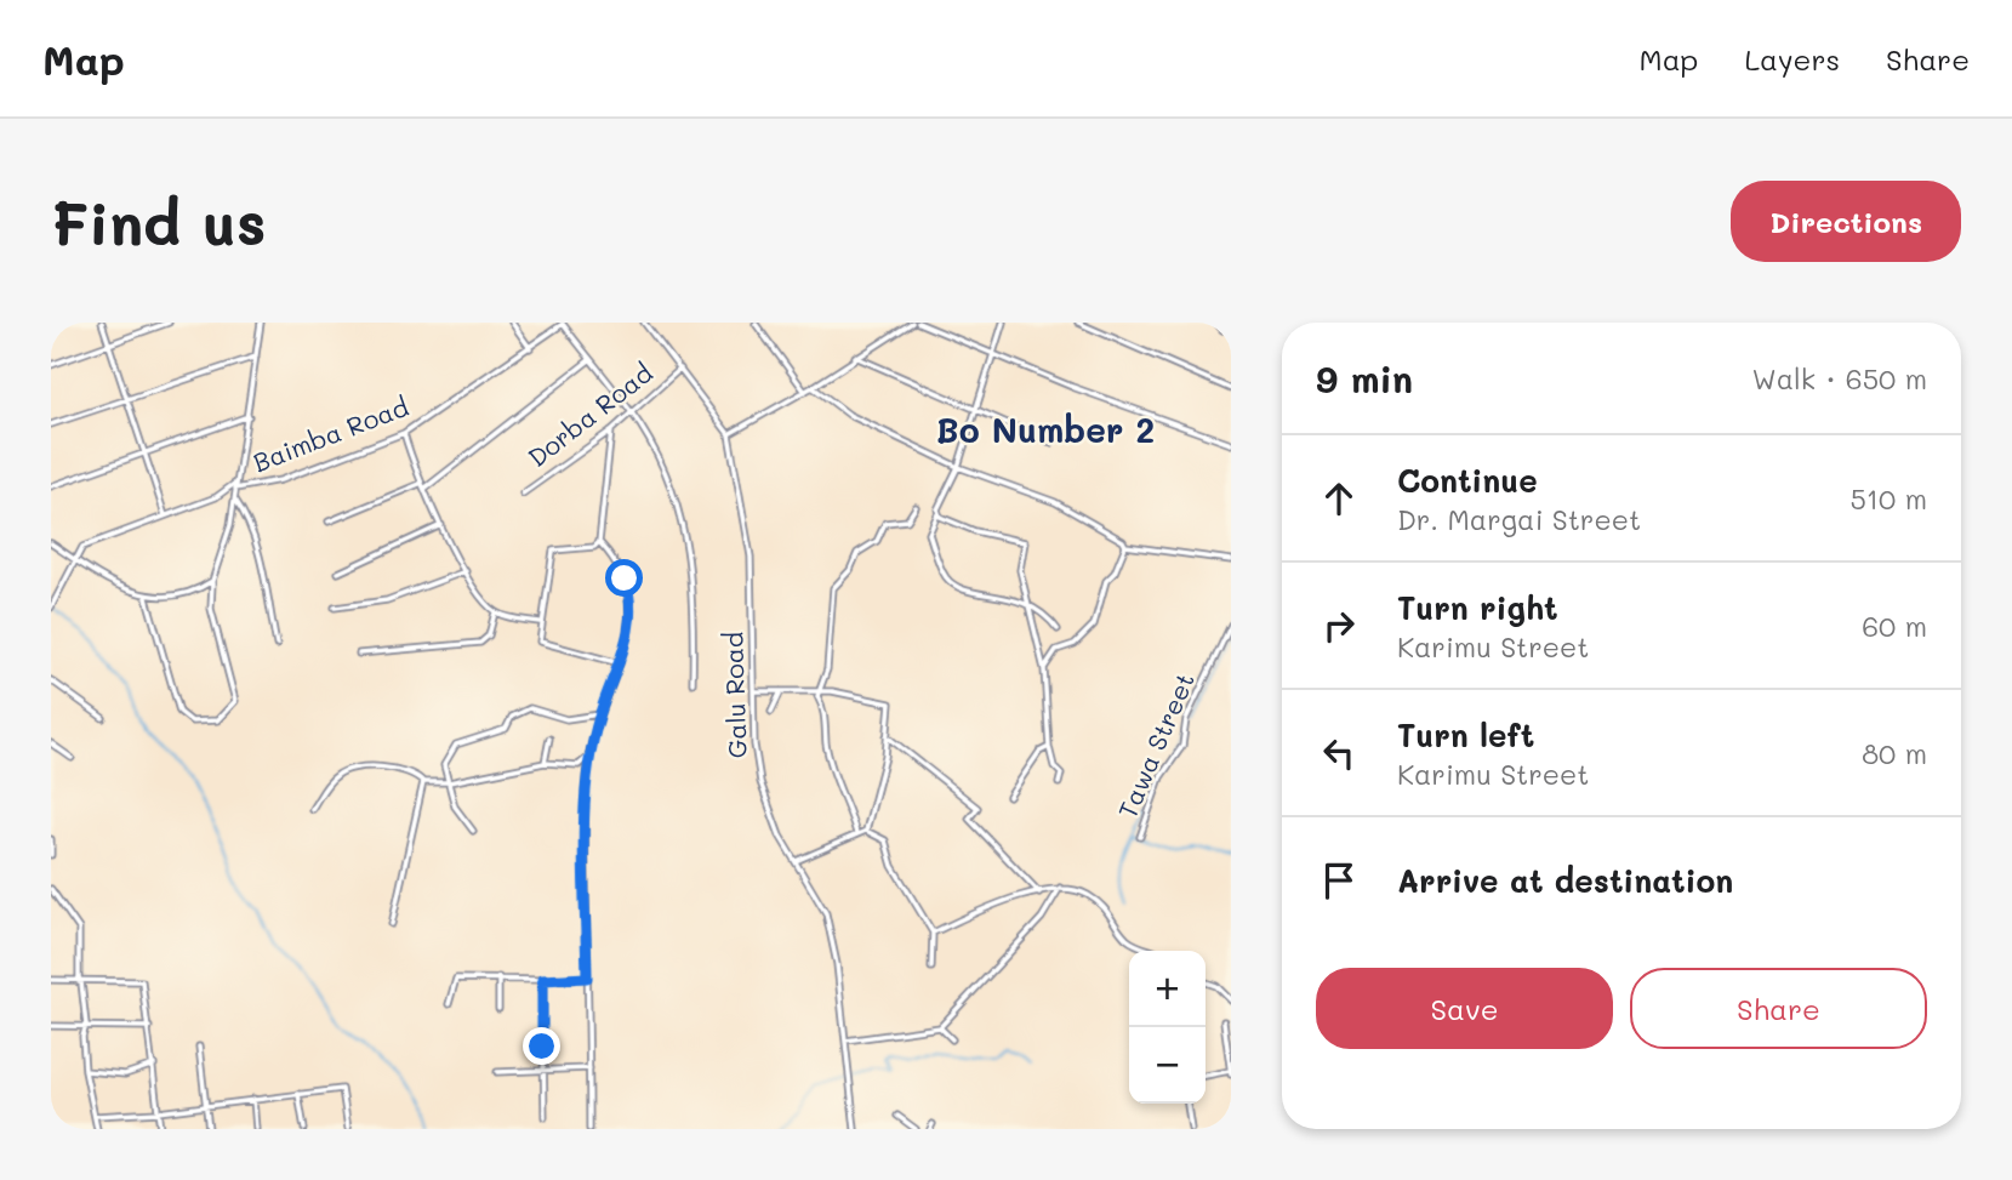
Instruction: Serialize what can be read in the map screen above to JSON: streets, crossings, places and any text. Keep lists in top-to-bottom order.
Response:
{
  "streets": {
    "street": [
      "Dorba Road",
      "Baimba Road",
      "Galu Road",
      "Tawa Street"
    ]
  },
  "crossings": [
    ["Dorba Road", "Galu Road"]
  ],
  "districts": ["Bo Number 2"],
  "page": {
    "header": "Map",
    "nav": ["Map", "Layers", "Share"],
    "buttons": [
      "Directions",
      ["Save", "Share"]
    ],
    "title": "Find us",
    "heading": ["9 min", "Walk · 650 m"],
    "list": [
      ["Continue", "Dr. Margai Street", "510 m"],
      ["Turn right", "Karimu Street", "60 m"],
      ["Turn left", "Karimu Street", "80 m"],
      "Arrive at destination"
    ],
    "map_buttons": ["+", "−"]
  }
}
